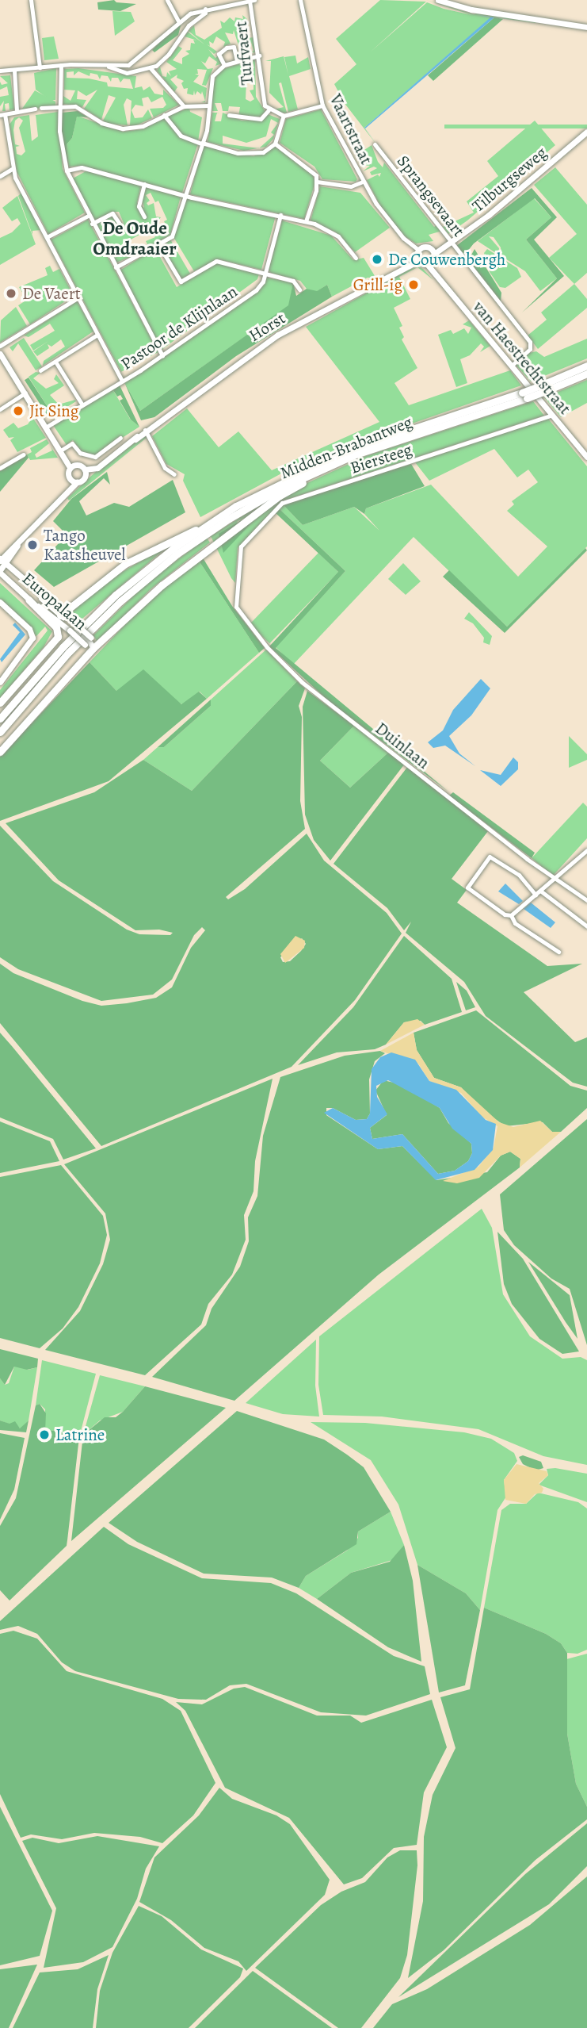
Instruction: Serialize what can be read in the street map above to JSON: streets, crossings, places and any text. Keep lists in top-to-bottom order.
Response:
{
  "streets": {
    "highway": ["Midden-Brabantweg"],
    "street": [
      "Turfvaert",
      "Vaartstraat",
      "Tilburgseweg",
      "Sprangsevaart",
      "Horst",
      "Pastoor de Klijnlaan",
      "van Haestrechtstraat",
      "Biersteeg",
      "Europalaan",
      "Duinlaan"
    ]
  },
  "crossings": [
    ["Tilburgseweg", "Sprangsevaart"],
    ["Sprangsevaart", "van Haestrechtstraat"],
    ["van Haestrechtstraat", "Biersteeg"],
    ["Biersteeg", "Duinlaan"]
  ],
  "districts": ["De Oude Omdraaier"],
  "places": [
    "De Couwenbergh",
    "Grill-ig",
    "De Vaert",
    "Jit Sing",
    "Tango Kaatsheuvel",
    "Latrine"
  ]
}
